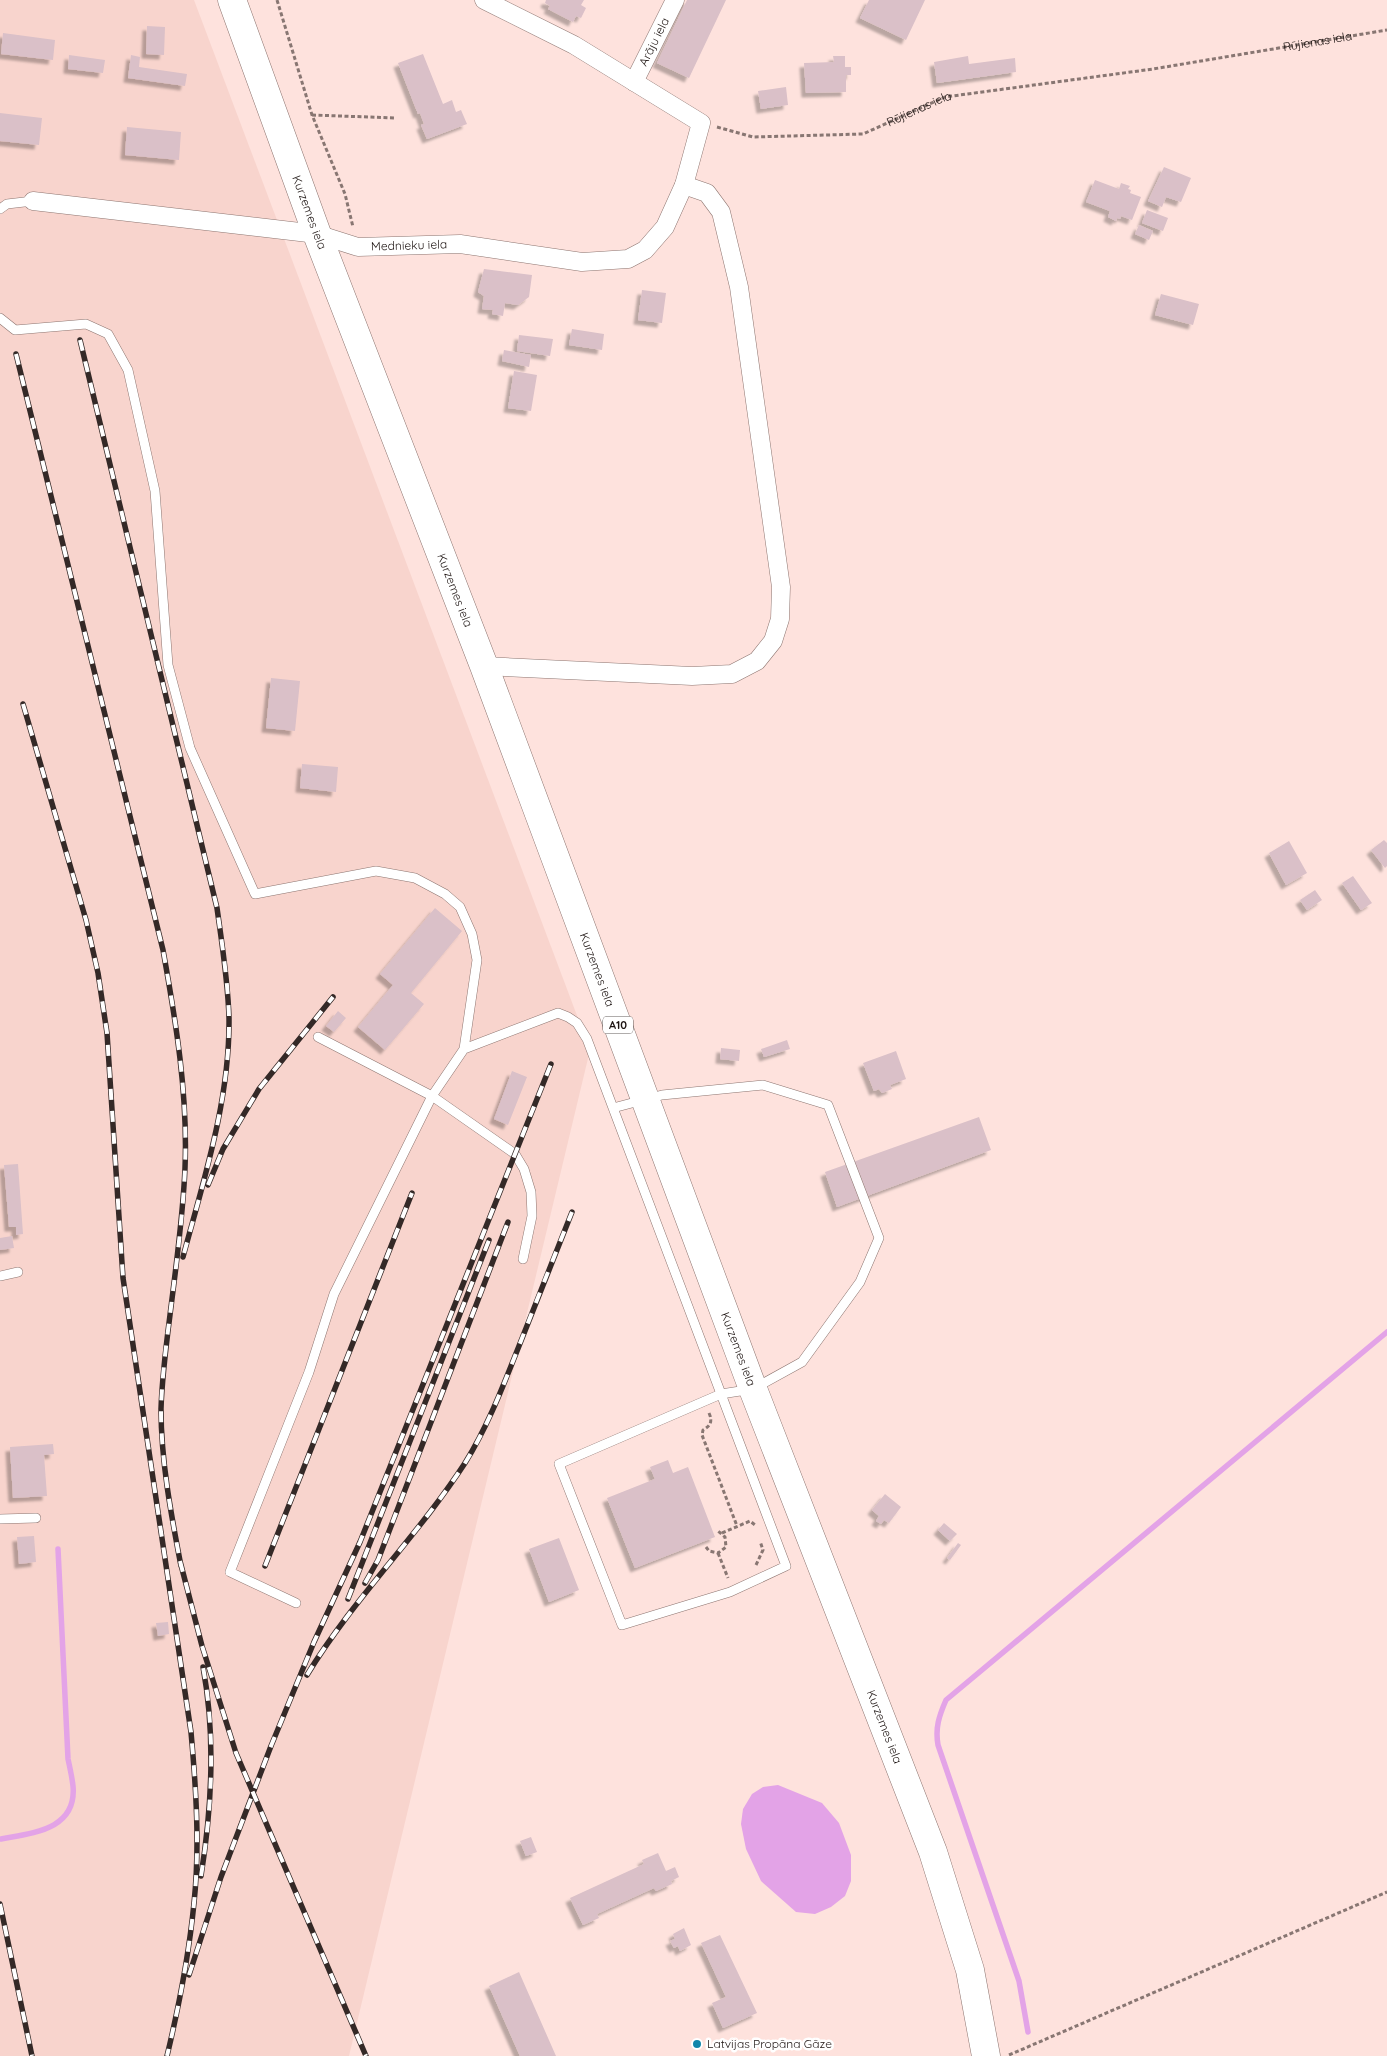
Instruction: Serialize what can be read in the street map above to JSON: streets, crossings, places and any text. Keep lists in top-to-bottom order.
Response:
{
  "streets": {
    "highway": ["Kurzemes iela", "A10"],
    "street": ["Arāju iela", "Mednieku iela"],
    "path": ["Rūjienas iela"]
  },
  "crossings": [
    ["Rūjienas iela", "Mednieku iela"],
    ["Kurzemes iela", "Mednieku iela"]
  ],
  "places": ["Latvijas Propāna Gāze"]
}
